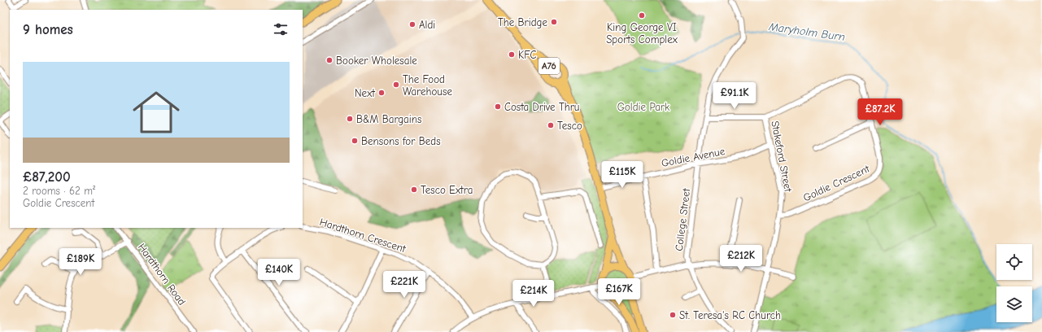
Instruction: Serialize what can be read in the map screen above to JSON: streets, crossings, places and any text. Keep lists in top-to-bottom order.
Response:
{
  "streets": {
    "main road": ["A76"],
    "street": [
      "Stakeford Street",
      "Goldie Avenue",
      "Goldie Crescent",
      "College Street",
      "Hardthorn Crescent",
      "Hardthorn Road"
    ]
  },
  "crossings": [
    ["A76", "Goldie Avenue"],
    ["Stakeford Street", "Goldie Avenue"],
    ["Stakeford Street", "Goldie Crescent"],
    ["Goldie Avenue", "College Street"]
  ],
  "water": ["Maryholm Burn"],
  "parks": ["Goldie Park"],
  "places": [
    "King George VI Sports Complex",
    "The Bridge",
    "Aldi",
    "KFC",
    "Booker Wholesale",
    "The Food Warehouse",
    "Next",
    "Costa Drive Thru",
    "B&M Bargains",
    "Tesco",
    "Bensons for Beds",
    "Tesco Extra",
    "St. Teresa's RC Church"
  ],
  "page": {
    "heading": "9 homes",
    "list": [
      {
        "name": "£87,200",
        "note": "2 rooms · 62 m² · Goldie Crescent"
      }
    ],
    "price": [
      "£91.1K",
      "£87.2K",
      "£115K",
      "£212K",
      "£189K",
      "£140K",
      "£221K",
      "£167K",
      "£214K"
    ]
  }
}
